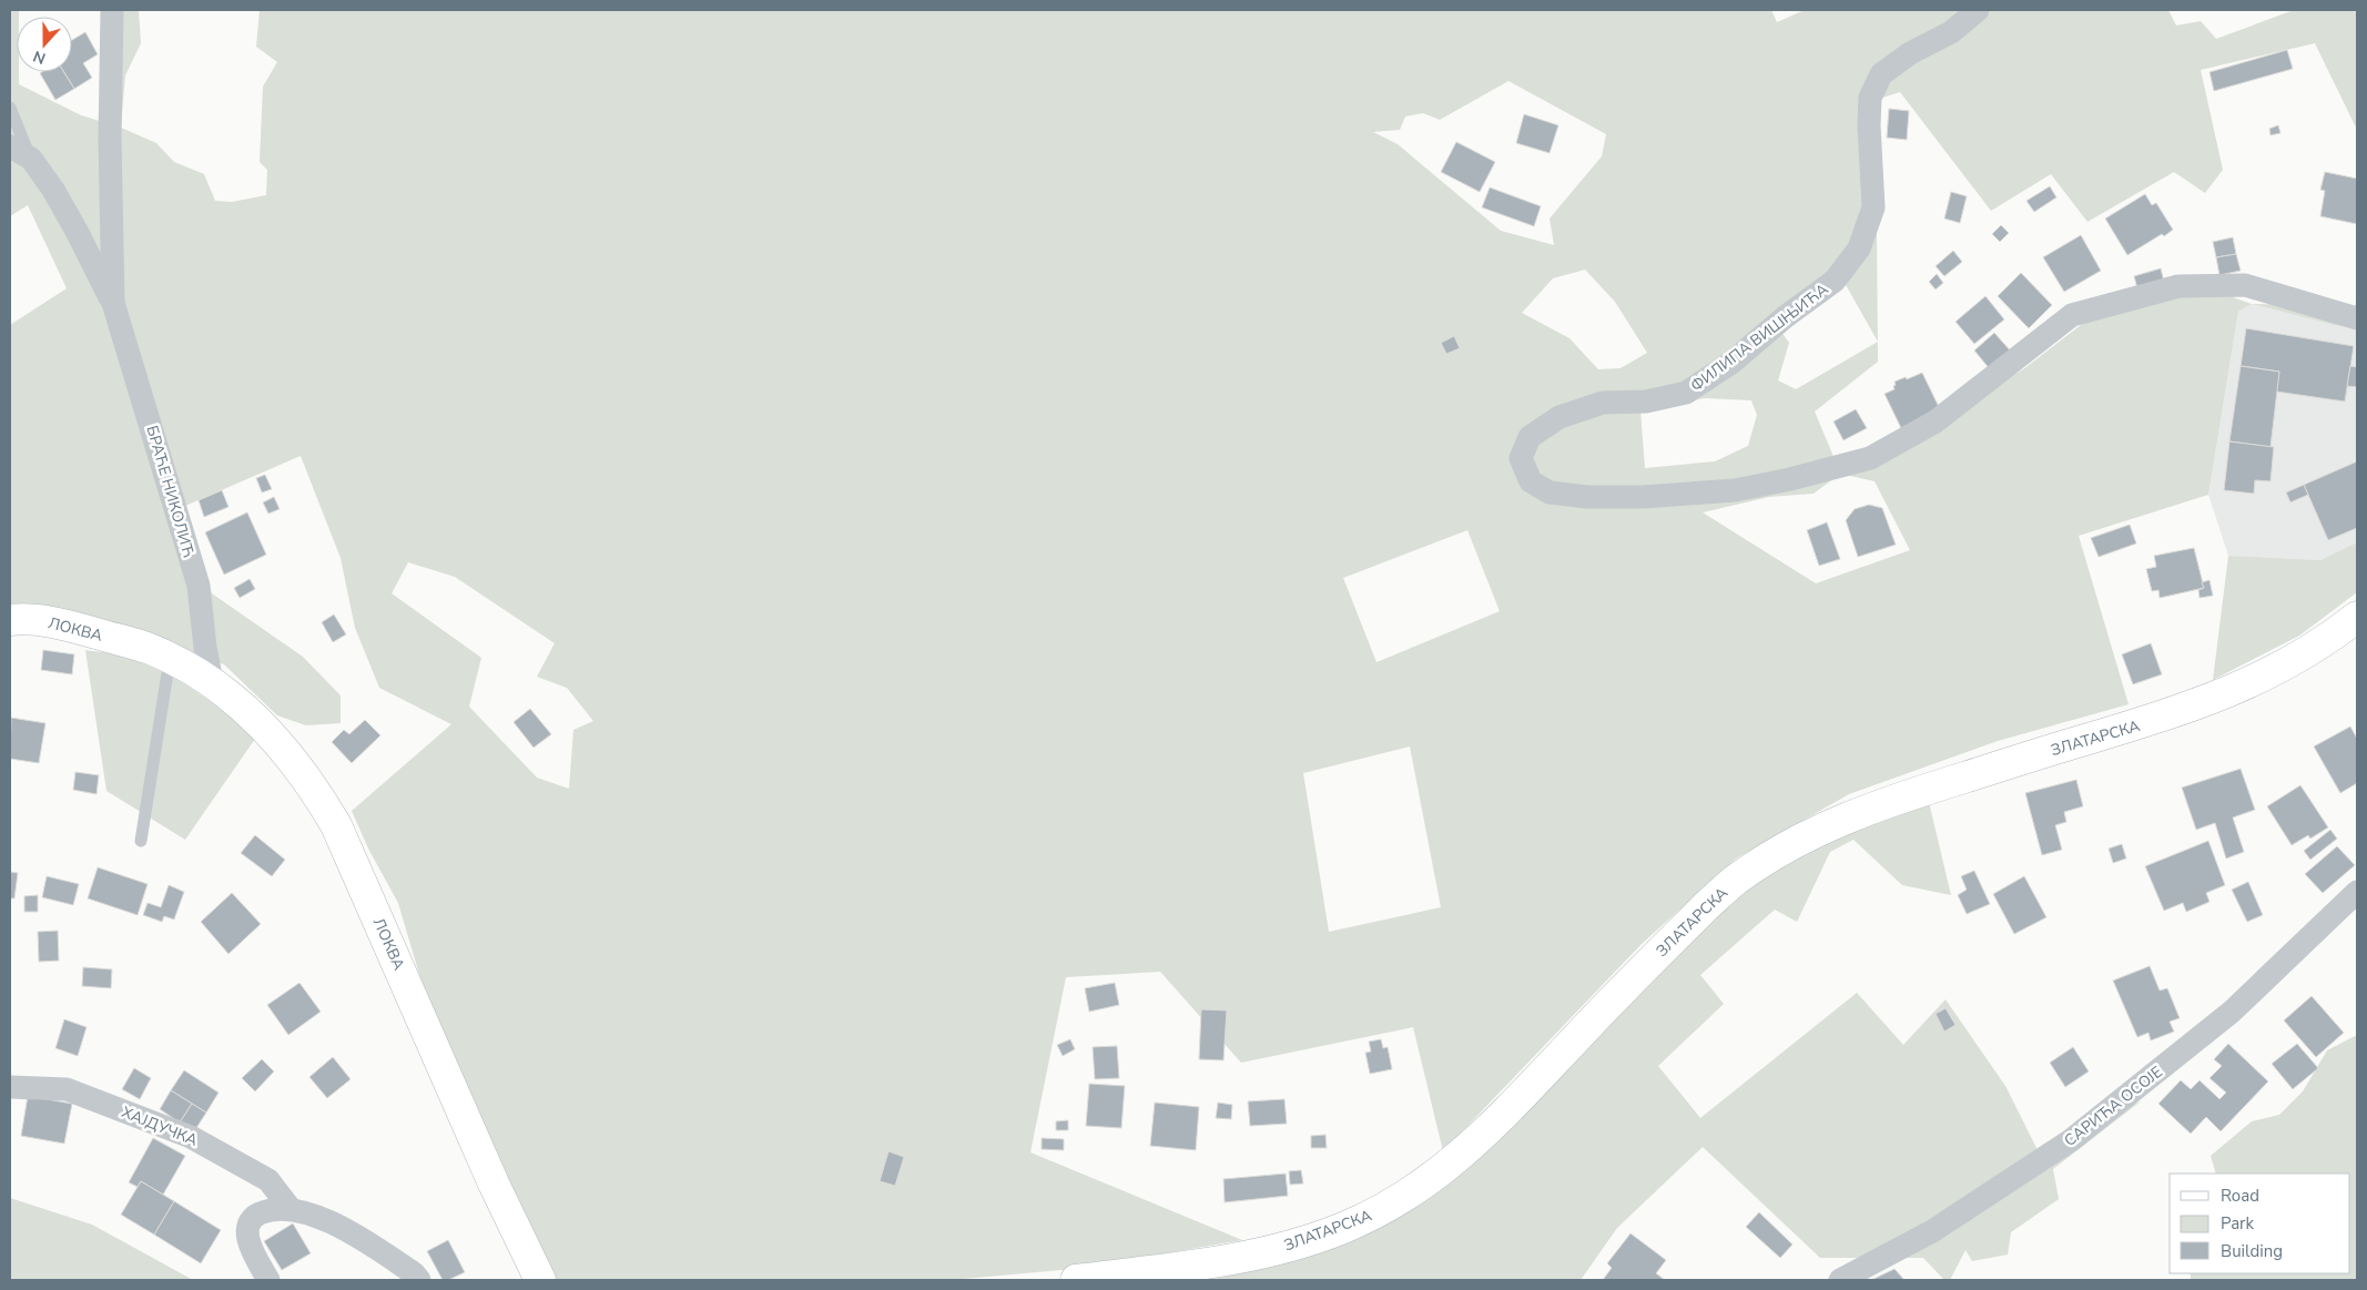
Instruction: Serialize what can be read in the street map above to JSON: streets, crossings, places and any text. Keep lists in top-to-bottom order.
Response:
{
  "streets": {
    "main road": ["ЛОКВА", "ЗЛАТАРСКА"],
    "street": [
      "ФИЛИПА ВИШЊИЋА",
      "БРАЋЕ НИКОЛИЋ",
      "САРИЋА ОСОЈЕ",
      "ХАЈДУЧКА"
    ]
  },
  "crossings": [
    ["БРАЋЕ НИКОЛИЋ", "ЛОКВА"]
  ],
  "legend": ["Road", "Park", "Building"],
  "north": "bottom"
}
